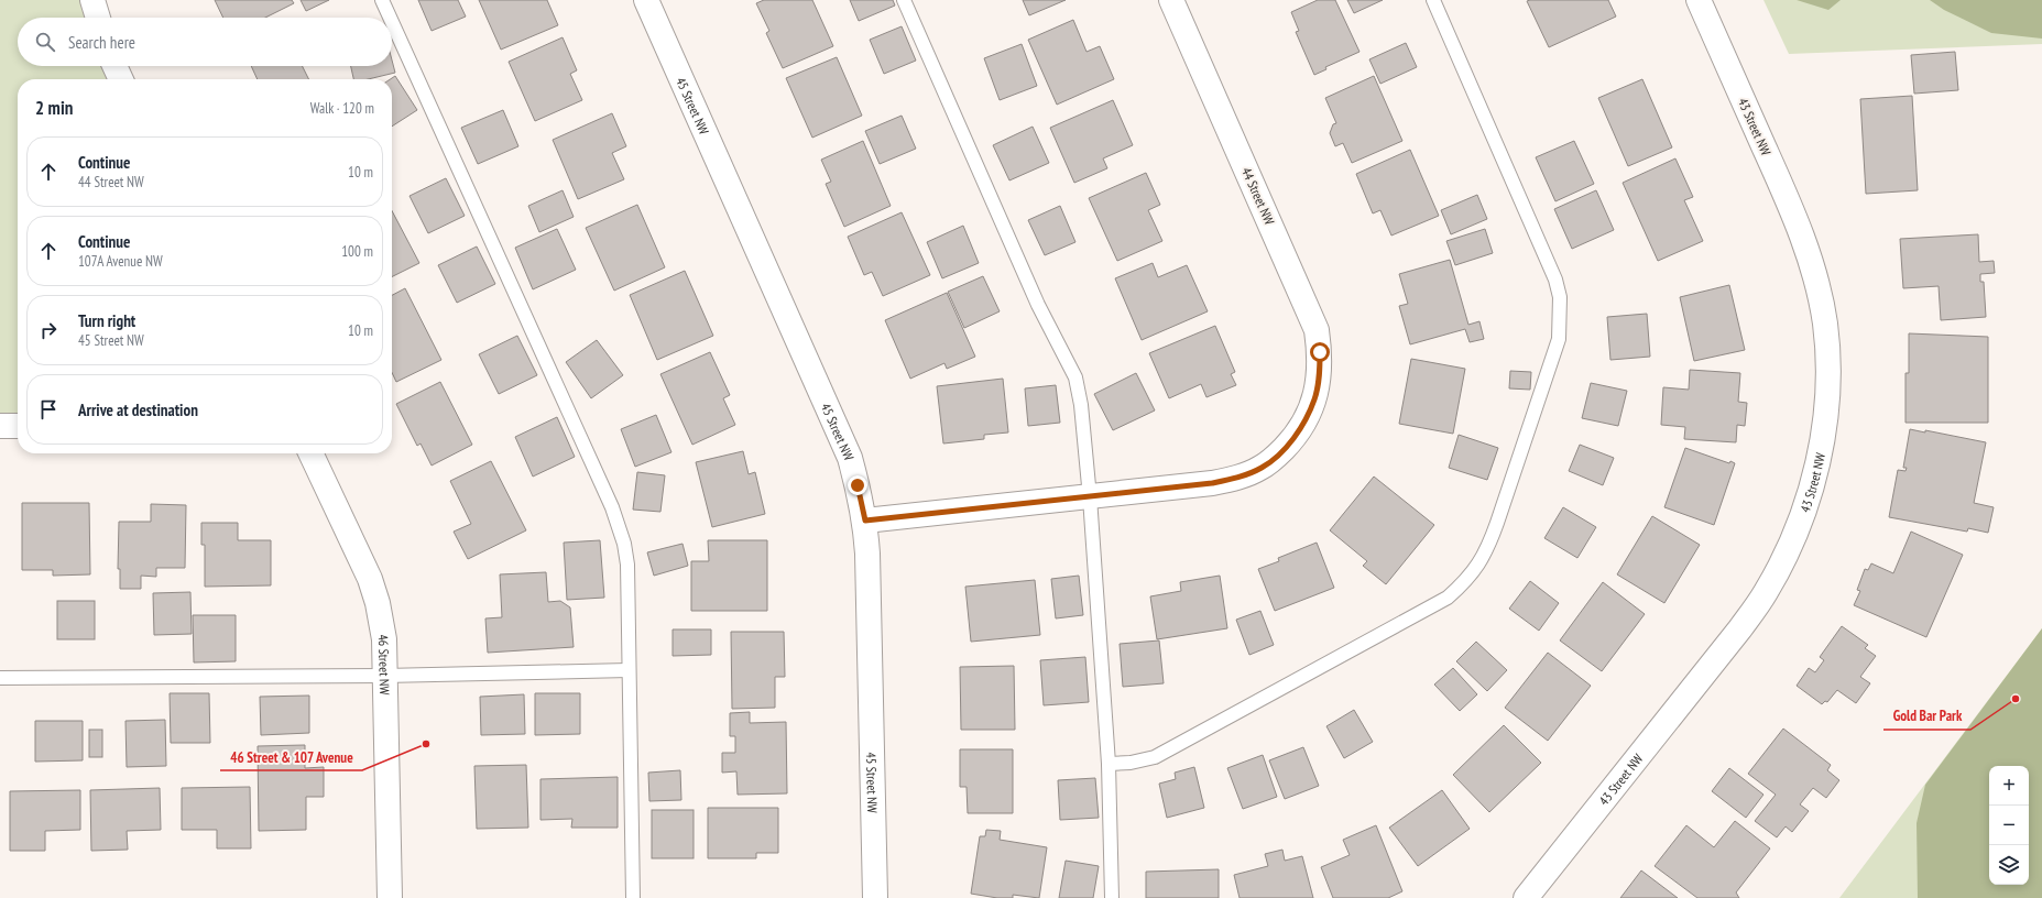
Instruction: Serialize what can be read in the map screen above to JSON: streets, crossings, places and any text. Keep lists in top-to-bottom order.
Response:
{
  "streets": {
    "street": [
      "45 Street NW",
      "43 Street NW",
      "44 Street NW",
      "46 Street NW"
    ]
  },
  "crossings": [
    ["45 Street NW", "44 Street NW"]
  ],
  "places": ["Gold Bar Park", "46 Street & 107 Avenue"],
  "page": {
    "search": "Search here",
    "heading": ["2 min", "Walk · 120 m"],
    "list": [
      ["Continue", "44 Street NW", "10 m"],
      ["Continue", "107A Avenue NW", "100 m"],
      ["Turn right", "45 Street NW", "10 m"],
      "Arrive at destination"
    ],
    "map_buttons": ["+", "−"]
  }
}
